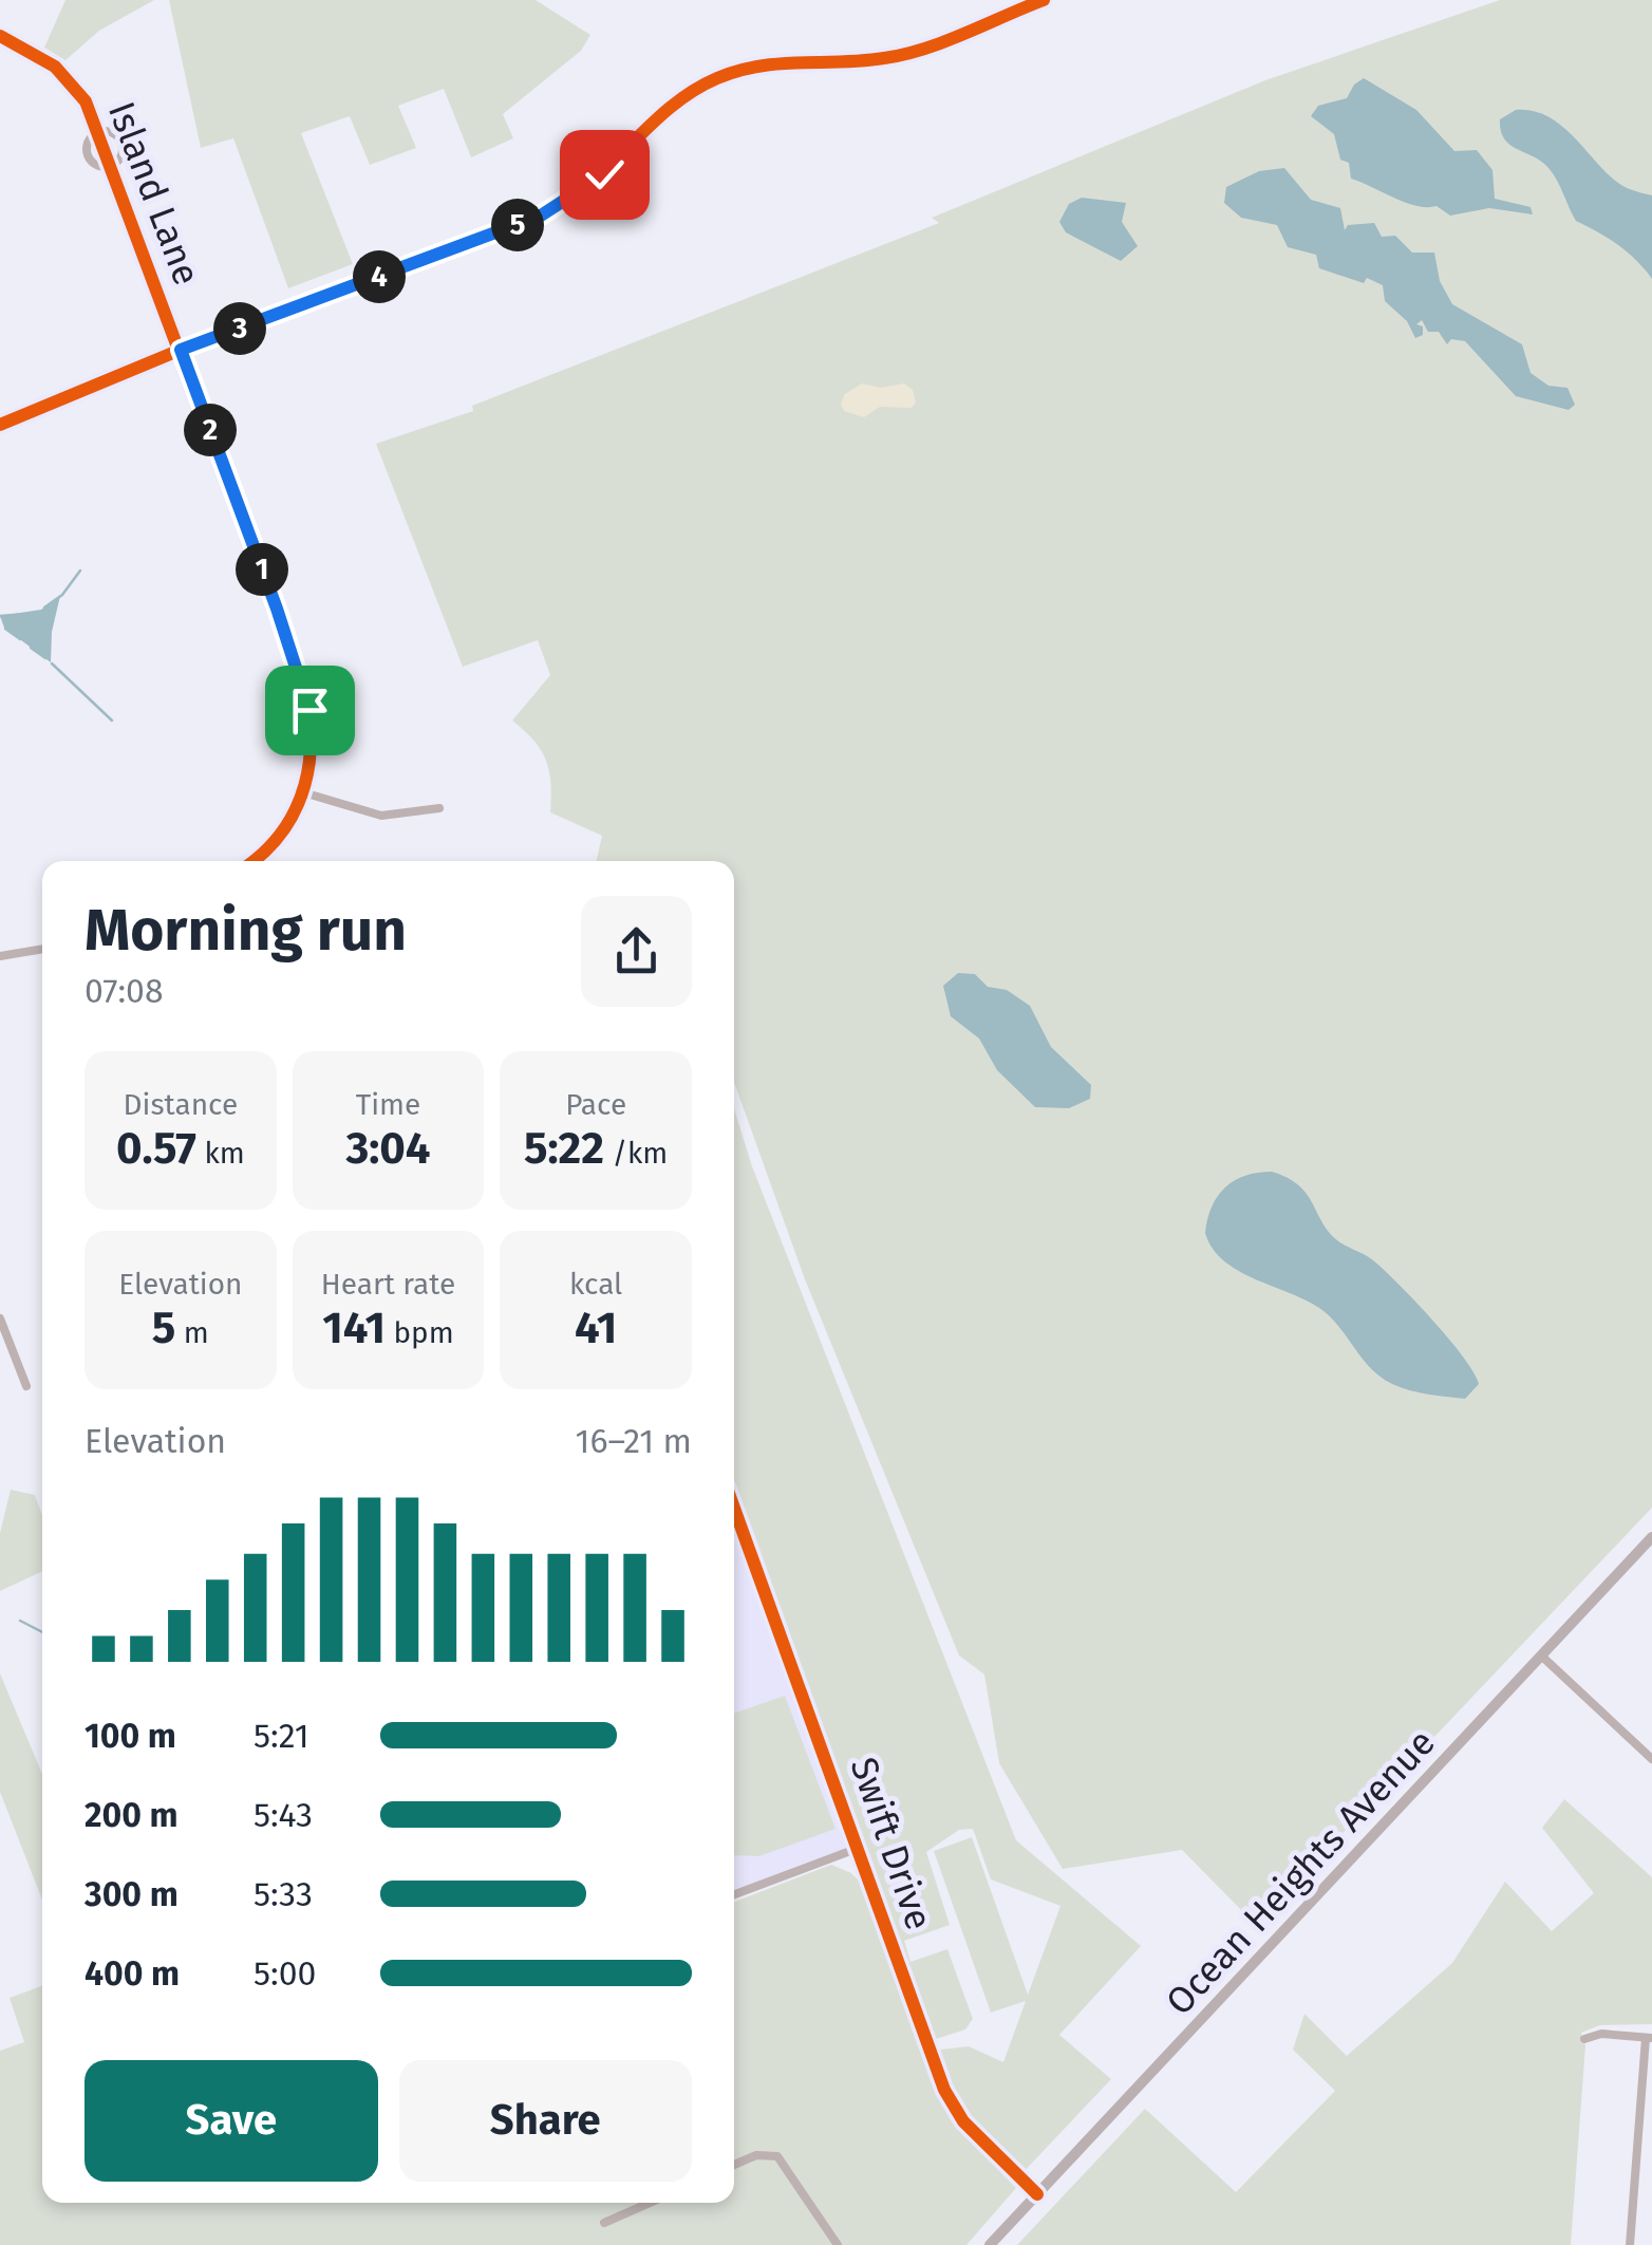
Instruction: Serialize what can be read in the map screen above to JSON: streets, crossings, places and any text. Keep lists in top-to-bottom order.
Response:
{
  "streets": {
    "main road": ["Ocean Heights Avenue"],
    "street": ["Island Lane", "Swift Drive"]
  },
  "crossings": [
    ["Swift Drive", "Ocean Heights Avenue"]
  ],
  "page": {
    "pins": [
      "5",
      "4",
      "3",
      "2",
      "1"
    ],
    "heading": ["Morning run", "07:08"],
    "stats": [
      ["Distance", "0.57 km"],
      ["Time", "3:04"],
      ["Pace", "5:22 /km"],
      ["Elevation", "5 m"],
      ["Heart rate", "141 bpm"],
      ["kcal", "41"]
    ],
    "chart": ["Elevation", "16–21 m"],
    "list": [
      {
        "name": "100 m",
        "note": "5:21"
      },
      {
        "name": "200 m",
        "note": "5:43"
      },
      {
        "name": "300 m",
        "note": "5:33"
      },
      {
        "name": "400 m",
        "note": "5:00"
      }
    ],
    "buttons": ["Save", "Share"]
  }
}
